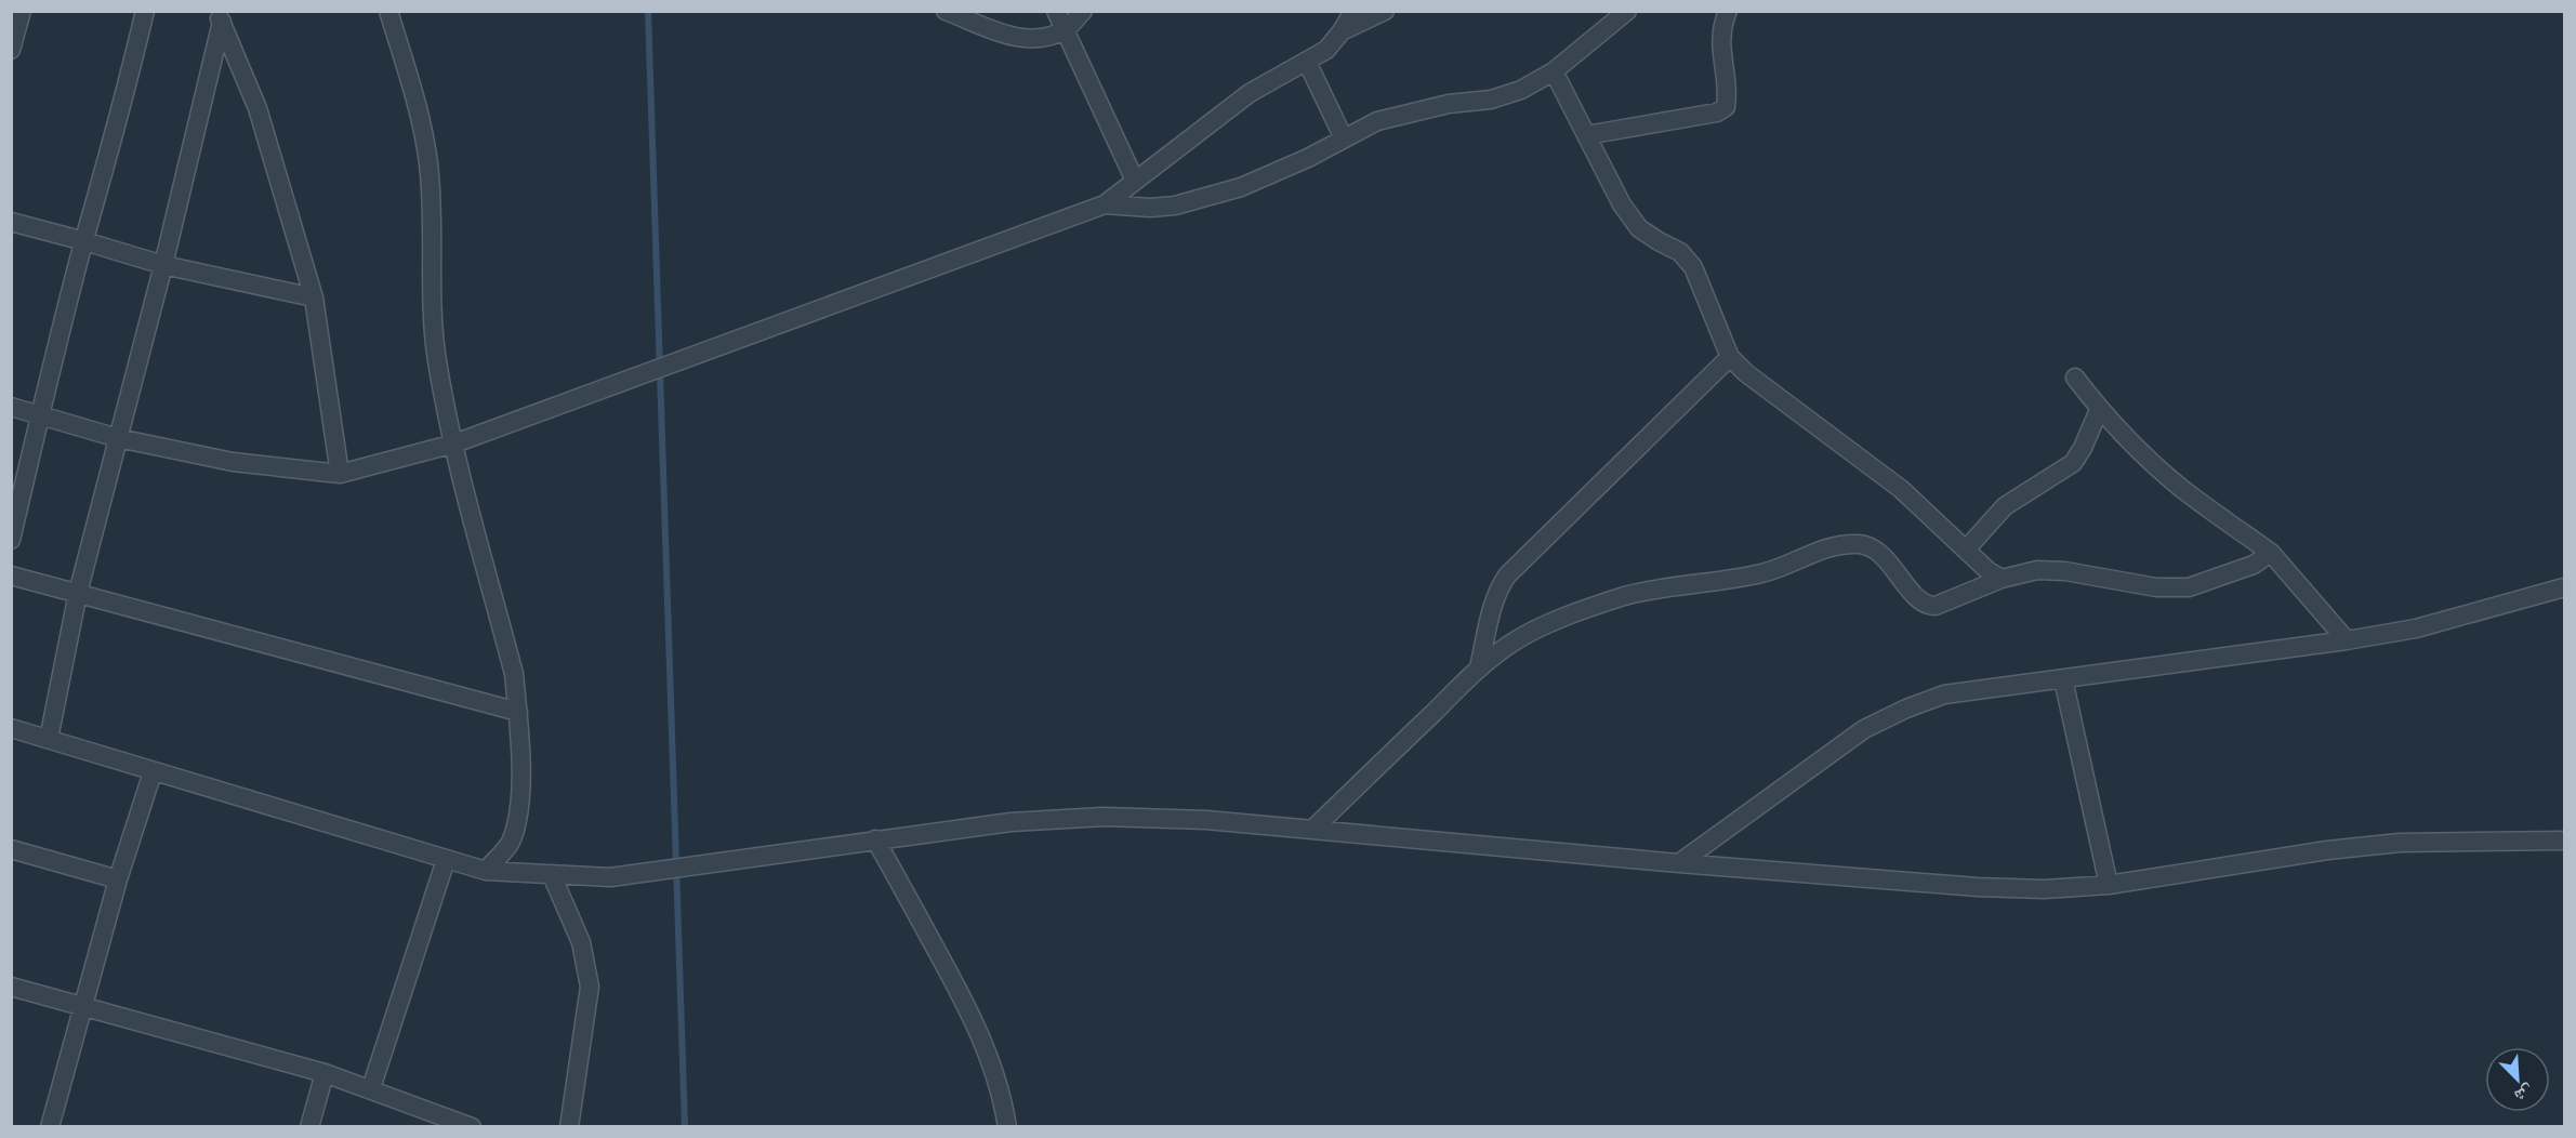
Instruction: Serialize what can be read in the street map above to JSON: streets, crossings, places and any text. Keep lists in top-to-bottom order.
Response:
{
  "north": "bottom right"
}
